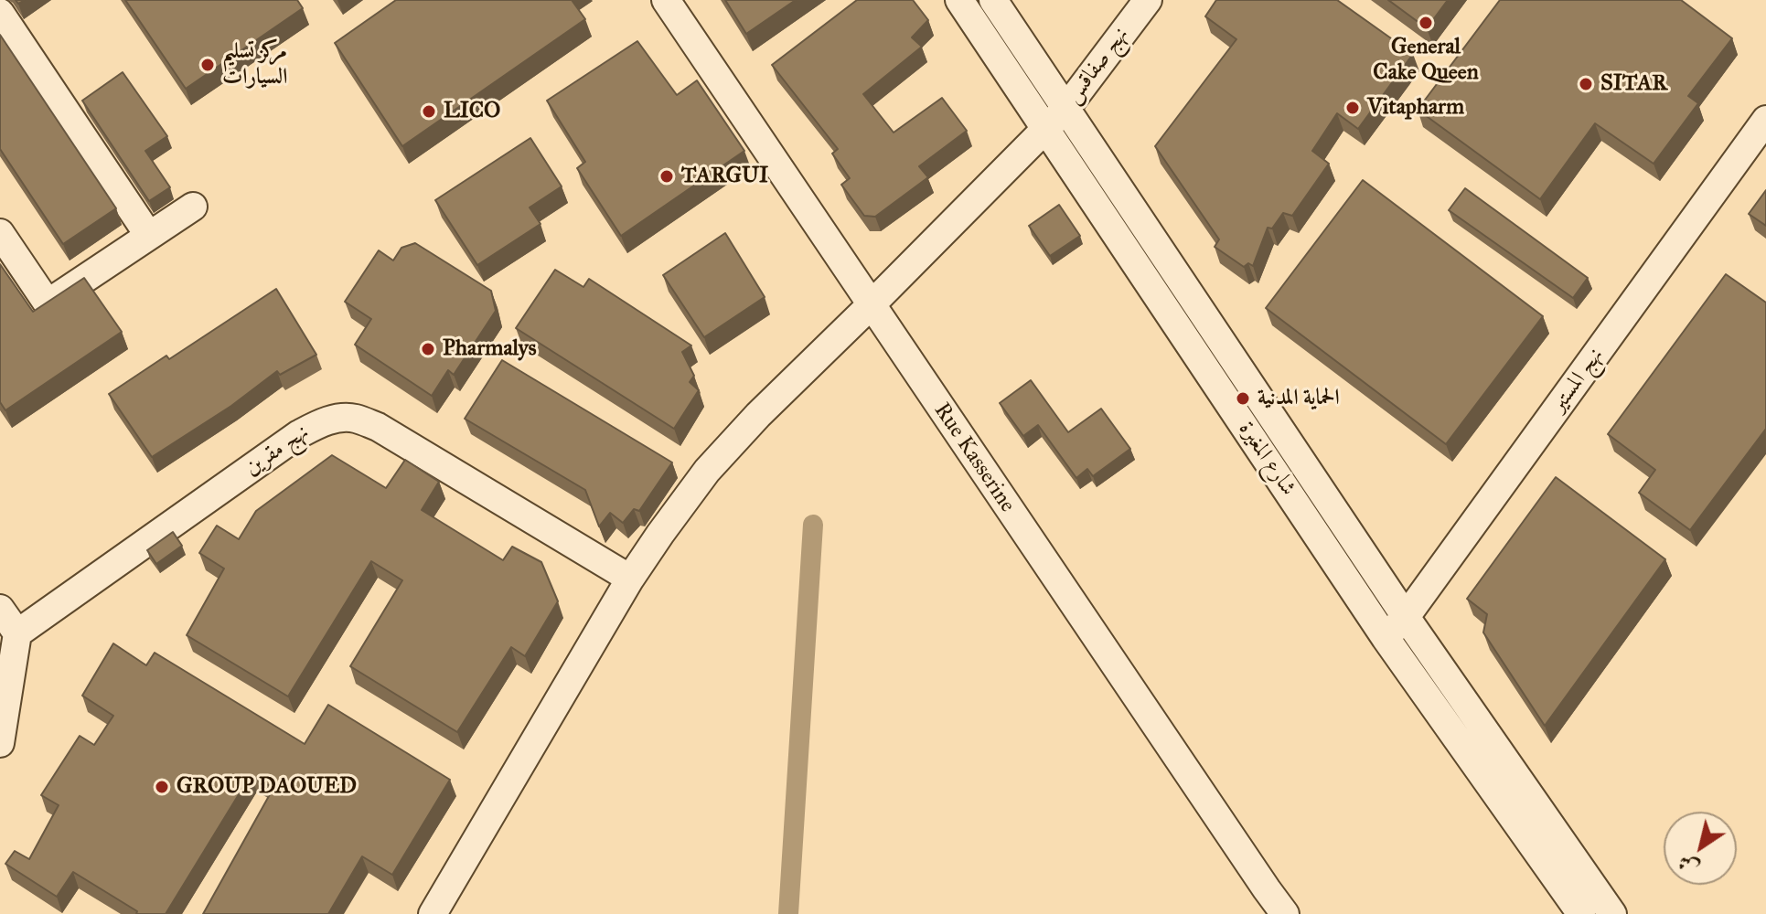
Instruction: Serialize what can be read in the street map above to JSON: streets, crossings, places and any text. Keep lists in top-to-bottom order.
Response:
{
  "streets": {
    "street": [
      "نهج صفاقس",
      "نهج المستير",
      "نهج مقرين",
      "Rue Kasserine",
      "شارع المغيرة"
    ]
  },
  "crossings": [
    ["نهج صفاقس", "نهج مقرين"],
    ["نهج صفاقس", "Rue Kasserine"],
    ["نهج صفاقس", "شارع المغيرة"],
    ["نهج المستير", "شارع المغيرة"]
  ],
  "places": [
    "General Cake Queen",
    "مركز تسليم السيارات",
    "SITAR",
    "Vitapharm",
    "LICO",
    "TARGUI",
    "Pharmalys",
    "الحماية المدنية",
    "GROUP DAOUED"
  ],
  "north": "bottom left"
}
